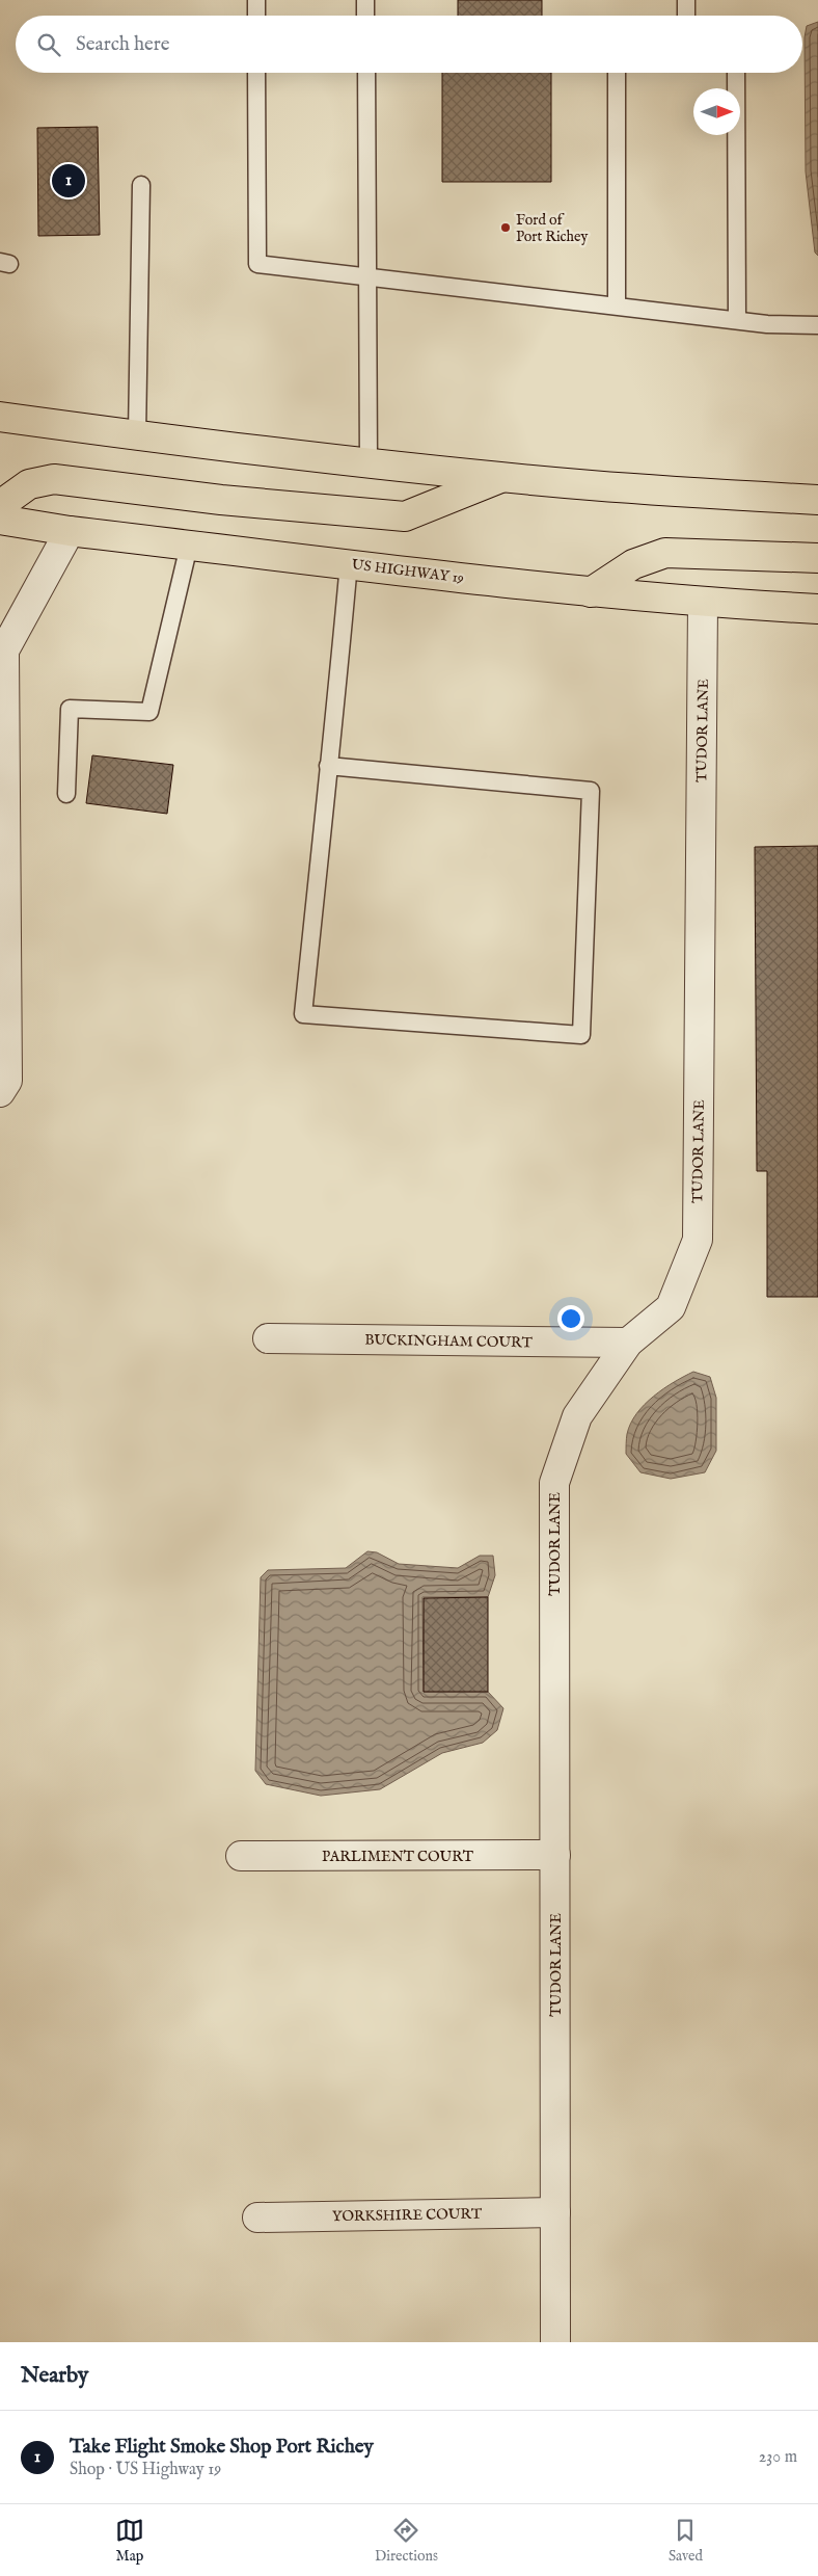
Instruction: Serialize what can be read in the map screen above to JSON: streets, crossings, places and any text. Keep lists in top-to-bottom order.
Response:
{
  "streets": {
    "highway": ["US HIGHWAY 19"],
    "street": [
      "TUDOR LANE",
      "BUCKINGHAM COURT",
      "PARLIMENT COURT",
      "YORKSHIRE COURT"
    ]
  },
  "crossings": [
    ["US HIGHWAY 19", "TUDOR LANE"],
    ["TUDOR LANE", "BUCKINGHAM COURT"],
    ["TUDOR LANE", "PARLIMENT COURT"],
    ["TUDOR LANE", "YORKSHIRE COURT"]
  ],
  "places": ["Ford of Port Richey"],
  "north": "right",
  "page": {
    "search": "Search here",
    "pins": "1",
    "heading": "Nearby",
    "list": [
      {
        "mark": "1",
        "name": "Take Flight Smoke Shop Port Richey",
        "note": "Shop · US Highway 19",
        "value": "230 m"
      }
    ],
    "nav": ["Map", "Directions", "Saved"]
  }
}
